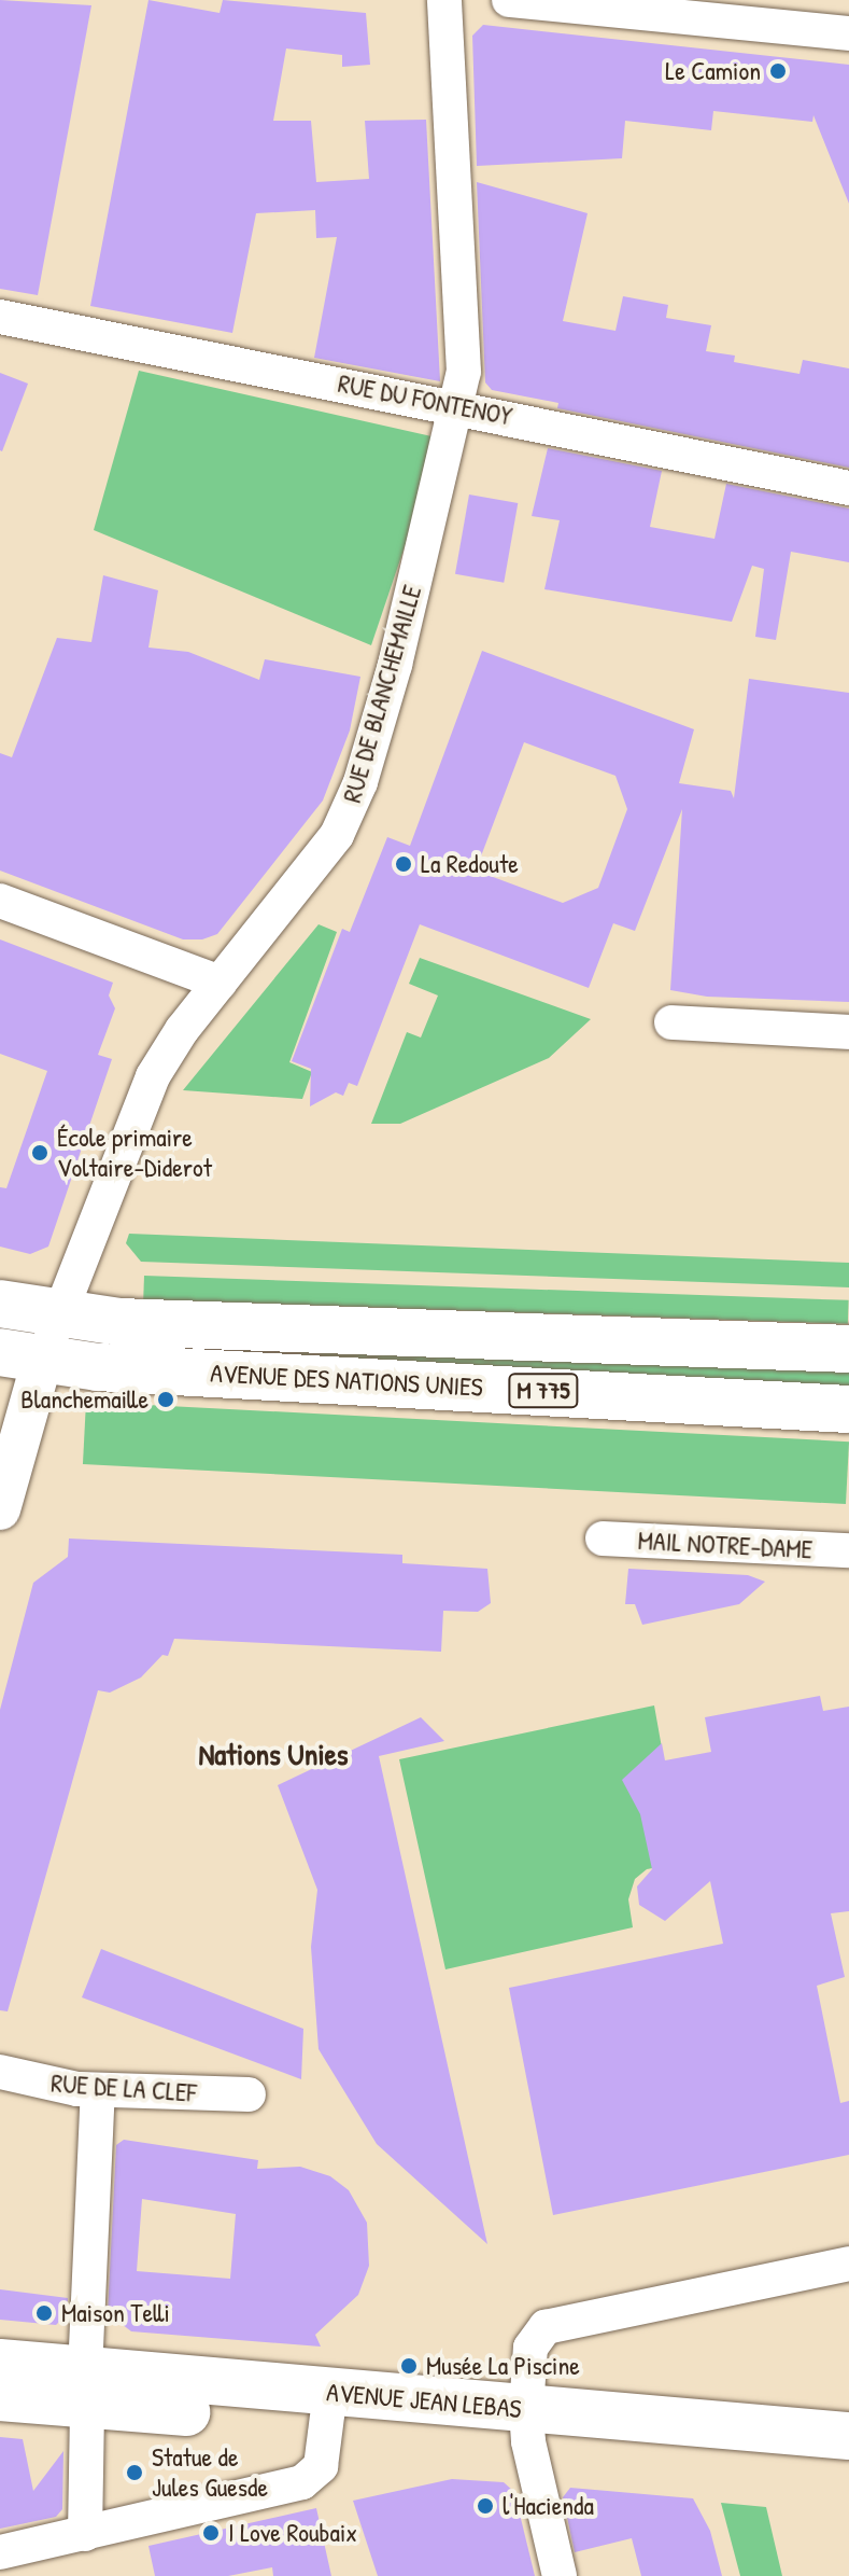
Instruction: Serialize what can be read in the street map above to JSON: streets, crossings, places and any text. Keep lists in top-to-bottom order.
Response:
{
  "streets": {
    "main road": ["AVENUE DES NATIONS UNIES", "M 775", "AVENUE JEAN LEBAS"],
    "street": [
      "RUE DU FONTENOY",
      "RUE DE BLANCHEMAILLE",
      "MAIL NOTRE-DAME",
      "RUE DE LA CLEF"
    ]
  },
  "crossings": [
    ["RUE DU FONTENOY", "RUE DE BLANCHEMAILLE"],
    ["RUE DE BLANCHEMAILLE", "AVENUE DES NATIONS UNIES"]
  ],
  "districts": ["Nations Unies"],
  "places": [
    "Le Camion",
    "La Redoute",
    "École primaire Voltaire-Diderot",
    "Blanchemaille",
    "Maison Telli",
    "Musée La Piscine",
    "Statue de Jules Guesde",
    "l'Hacienda",
    "I Love Roubaix"
  ]
}
